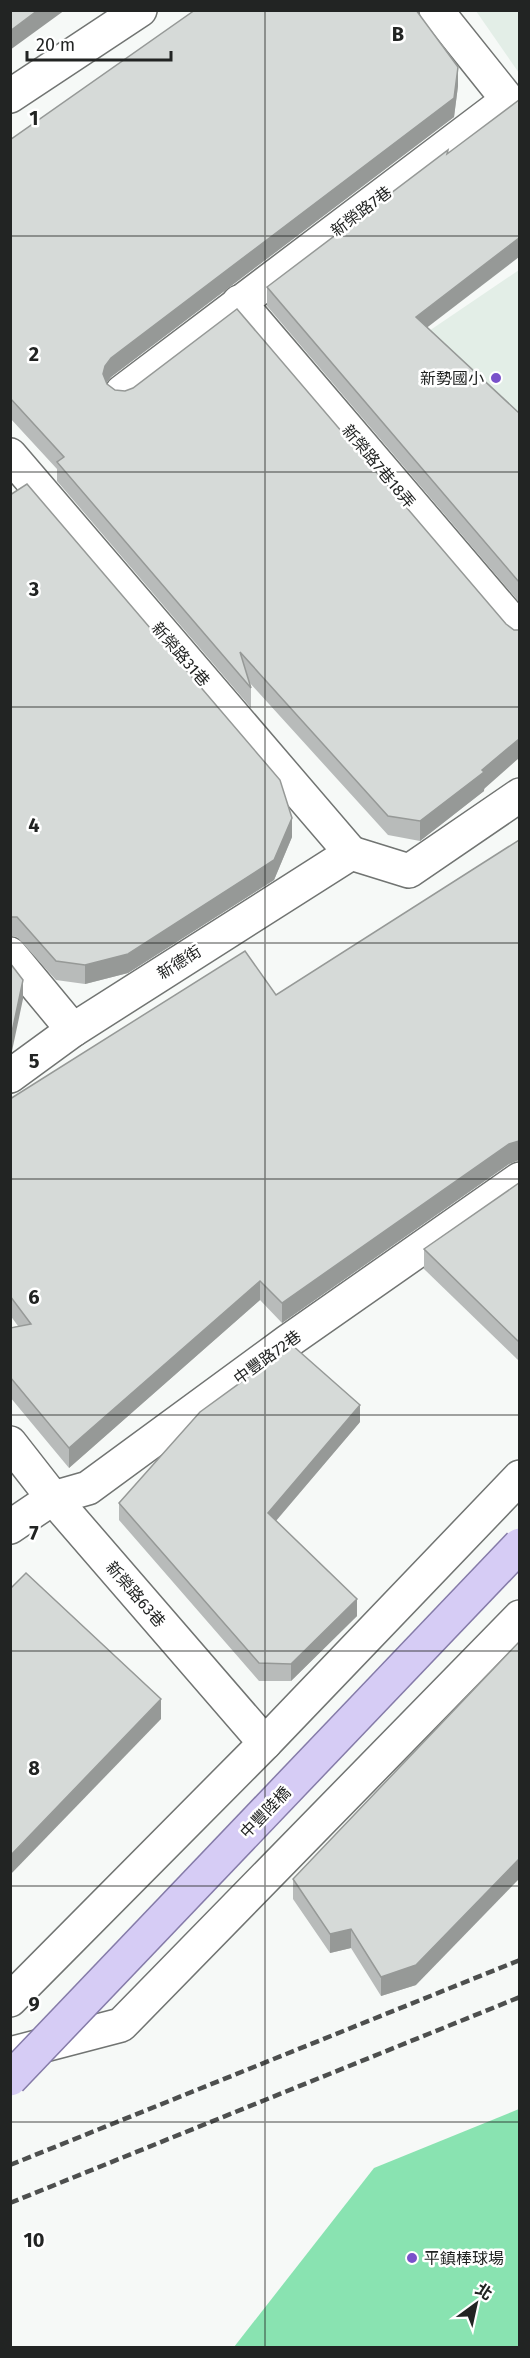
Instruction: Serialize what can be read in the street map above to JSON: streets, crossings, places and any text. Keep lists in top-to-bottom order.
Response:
{
  "streets": {
    "main road": ["中豐陸橋"],
    "street": [
      "新榮路7巷",
      "新榮路7巷18弄",
      "新榮路31巷",
      "新德街",
      "中豐路72巷",
      "新榮路63巷"
    ]
  },
  "crossings": [
    ["新榮路7巷", "新榮路7巷18弄"],
    ["新榮路31巷", "新德街"],
    ["中豐路72巷", "新榮路63巷"]
  ],
  "places": ["新勢國小", "平鎮棒球場"],
  "scale_bar": "20 m",
  "north": "top right",
  "grid": {
    "columns": ["B"],
    "rows": [
      "1",
      "2",
      "3",
      "4",
      "5",
      "6",
      "7",
      "8",
      "9",
      "10"
    ]
  }
}
